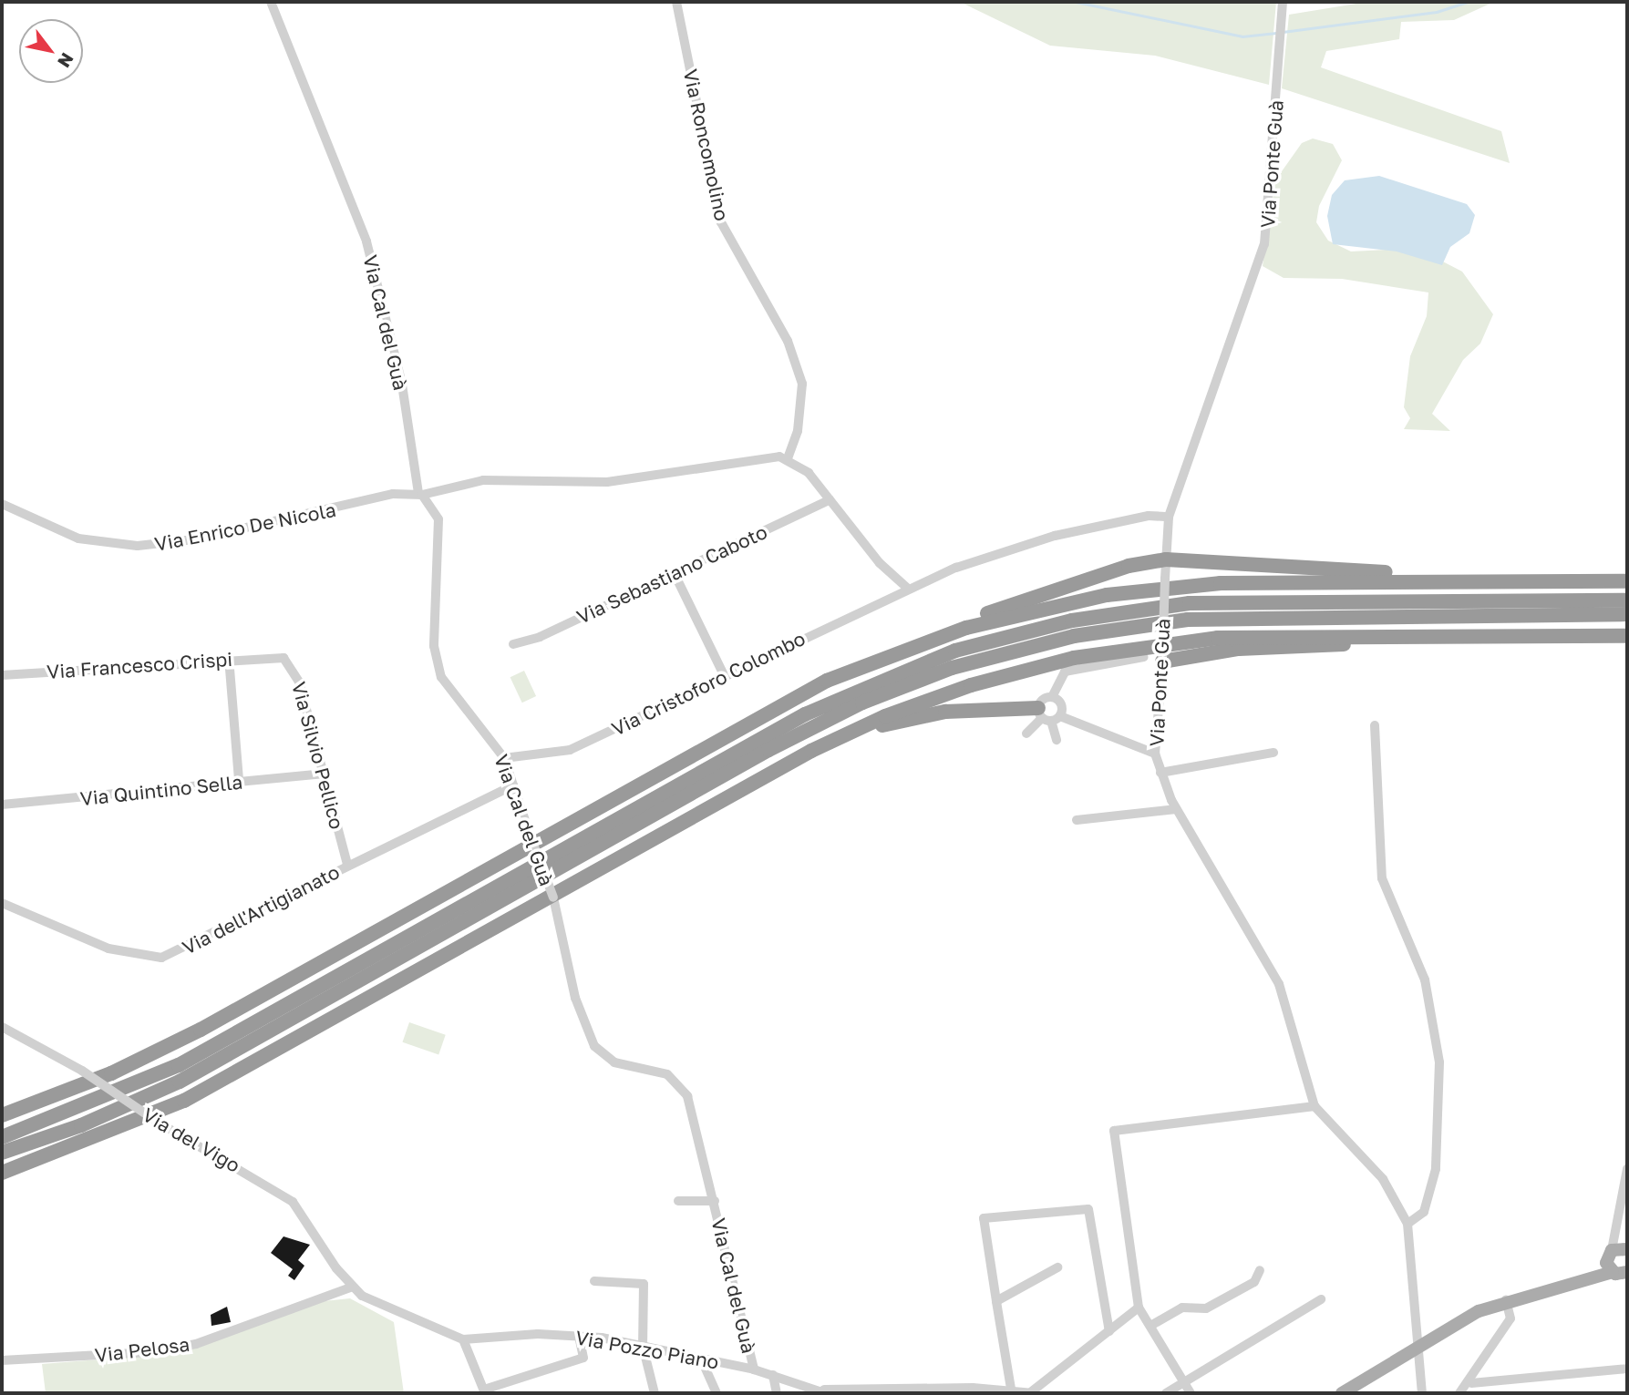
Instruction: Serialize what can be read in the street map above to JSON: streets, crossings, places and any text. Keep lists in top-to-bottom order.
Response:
{
  "streets": {
    "street": [
      "Via Roncomolino",
      "Via Ponte Guà",
      "Via Cal del Guà",
      "Via Enrico De Nicola",
      "Via Sebastiano Caboto",
      "Via Francesco Crispi",
      "Via Cristoforo Colombo",
      "Via Silvio Pellico",
      "Via Quintino Sella",
      "Via dell'Artigianato",
      "Via del Vigo",
      "Via Pelosa",
      "Via Pozzo Piano"
    ]
  },
  "crossings": [
    ["Via Ponte Guà", "Via Cristoforo Colombo"],
    ["Via Cal del Guà", "Via Enrico De Nicola"],
    ["Via Cal del Guà", "Via Cristoforo Colombo"],
    ["Via Cal del Guà", "Via dell'Artigianato"],
    ["Via Cal del Guà", "Via Pozzo Piano"],
    ["Via Francesco Crispi", "Via Silvio Pellico"],
    ["Via Silvio Pellico", "Via Quintino Sella"],
    ["Via Silvio Pellico", "Via dell'Artigianato"],
    ["Via del Vigo", "Via Pelosa"]
  ],
  "north": "bottom right"
}
